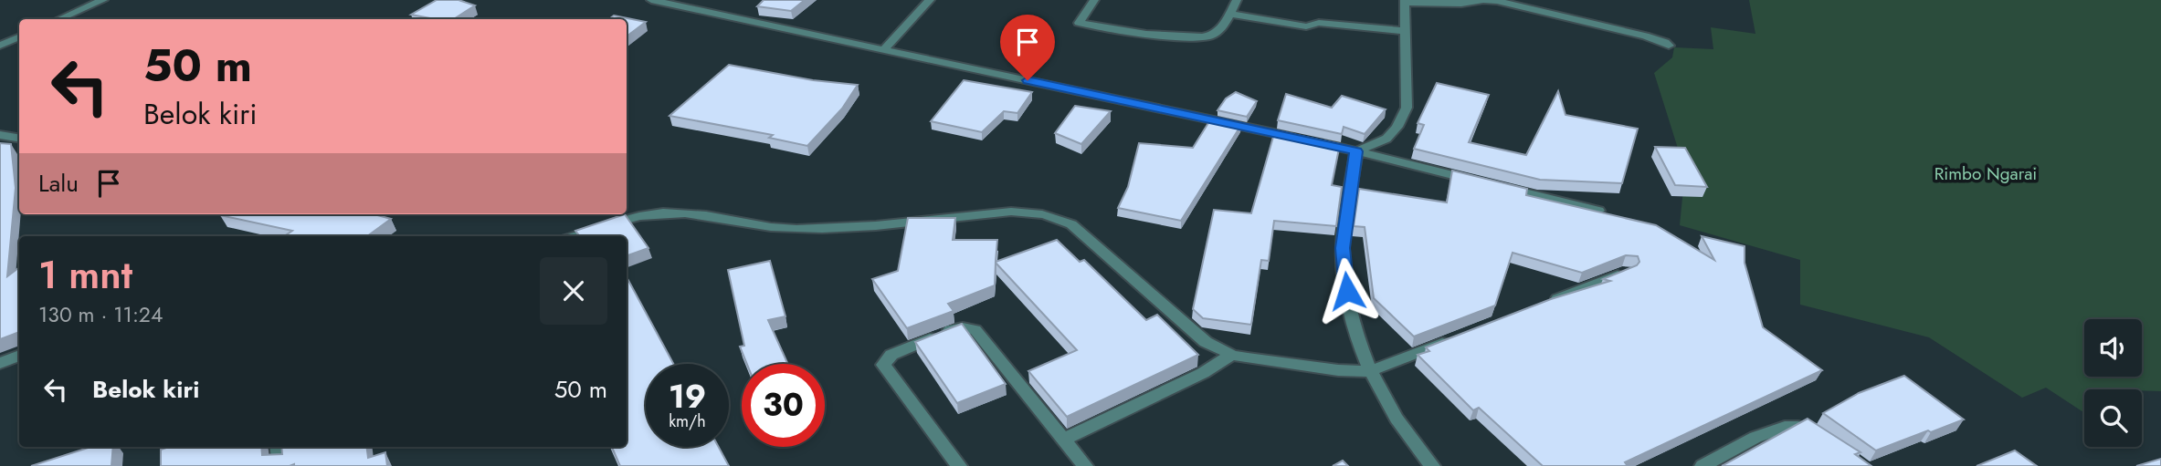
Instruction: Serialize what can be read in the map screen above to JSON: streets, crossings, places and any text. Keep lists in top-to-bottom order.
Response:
{
  "parks": ["Rimbo Ngarai"],
  "page": {
    "turn": ["50 m", "Belok kiri"],
    "then": "Lalu",
    "heading": ["1 mnt", "130 m · 11:24"],
    "list": [
      {
        "name": "Belok kiri",
        "value": "50 m"
      }
    ],
    "speed": "19 km/h",
    "limit": "30"
  }
}
